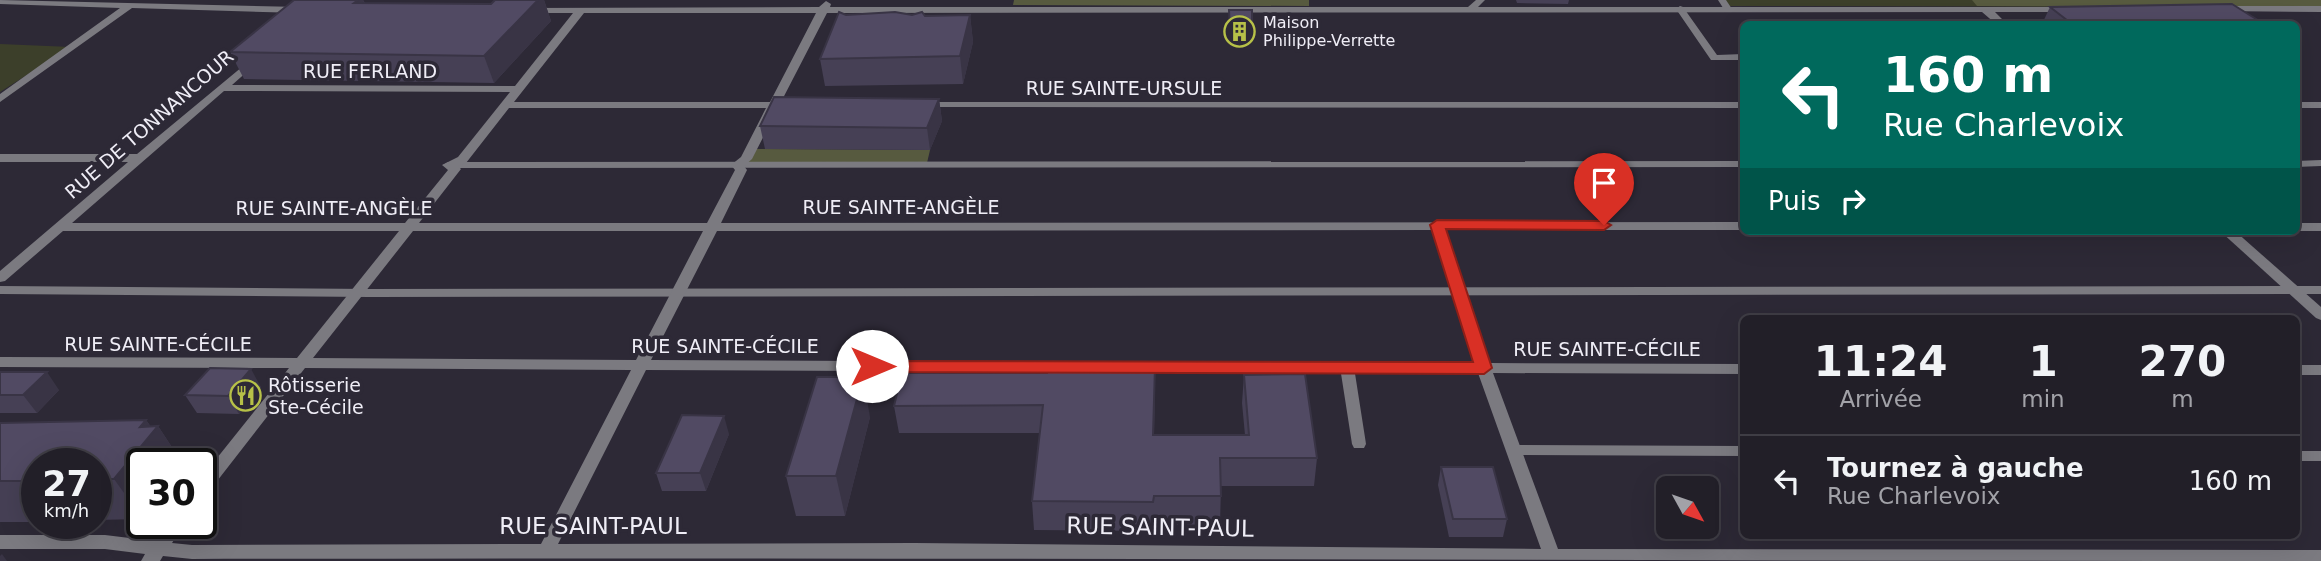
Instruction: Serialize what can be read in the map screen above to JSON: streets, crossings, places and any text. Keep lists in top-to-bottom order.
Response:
{
  "streets": {
    "street": [
      "RUE FERLAND",
      "RUE SAINTE-URSULE",
      "RUE DE TONNANCOUR",
      "RUE SAINTE-ANGÈLE",
      "RUE SAINTE-CÉCILE",
      "RUE SAINT-PAUL"
    ]
  },
  "crossings": [
    ["RUE FERLAND", "RUE DE TONNANCOUR"],
    ["RUE DE TONNANCOUR", "RUE SAINTE-ANGÈLE"]
  ],
  "places": {
    "building": ["Maison Philippe-Verrette"],
    "restaurant": ["Rôtisserie Ste-Cécile"]
  },
  "north": "bottom right",
  "page": {
    "turn": ["160 m", "Rue Charlevoix"],
    "then": "Puis",
    "eta": [
      "11:24",
      "Arrivée",
      "1",
      "min",
      "270",
      "m"
    ],
    "list": [
      {
        "name": "Tournez à gauche",
        "note": "Rue Charlevoix",
        "value": "160 m"
      }
    ],
    "speed": "27 km/h",
    "limit": "30"
  }
}
